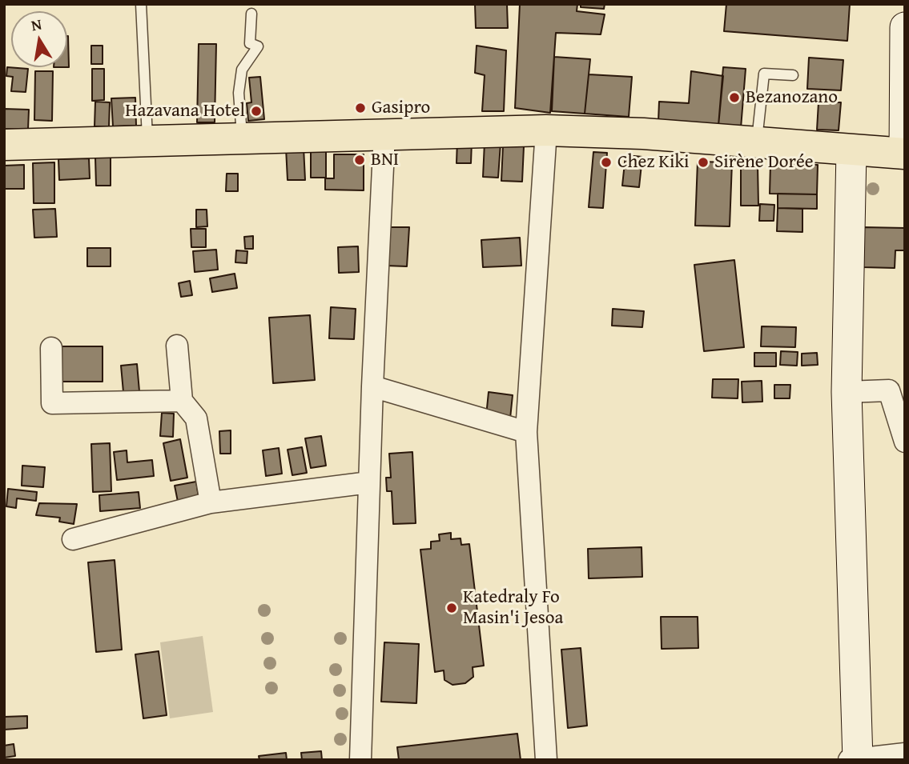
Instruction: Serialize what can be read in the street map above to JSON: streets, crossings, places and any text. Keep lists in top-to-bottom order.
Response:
{
  "places": [
    "Bezanozano",
    "Gasipro",
    "Hazavana Hotel",
    "BNI",
    "Chez Kiki",
    "Sirène Dorée",
    "Katedraly Fo Masin'i Jesoa"
  ],
  "north": "top"
}
